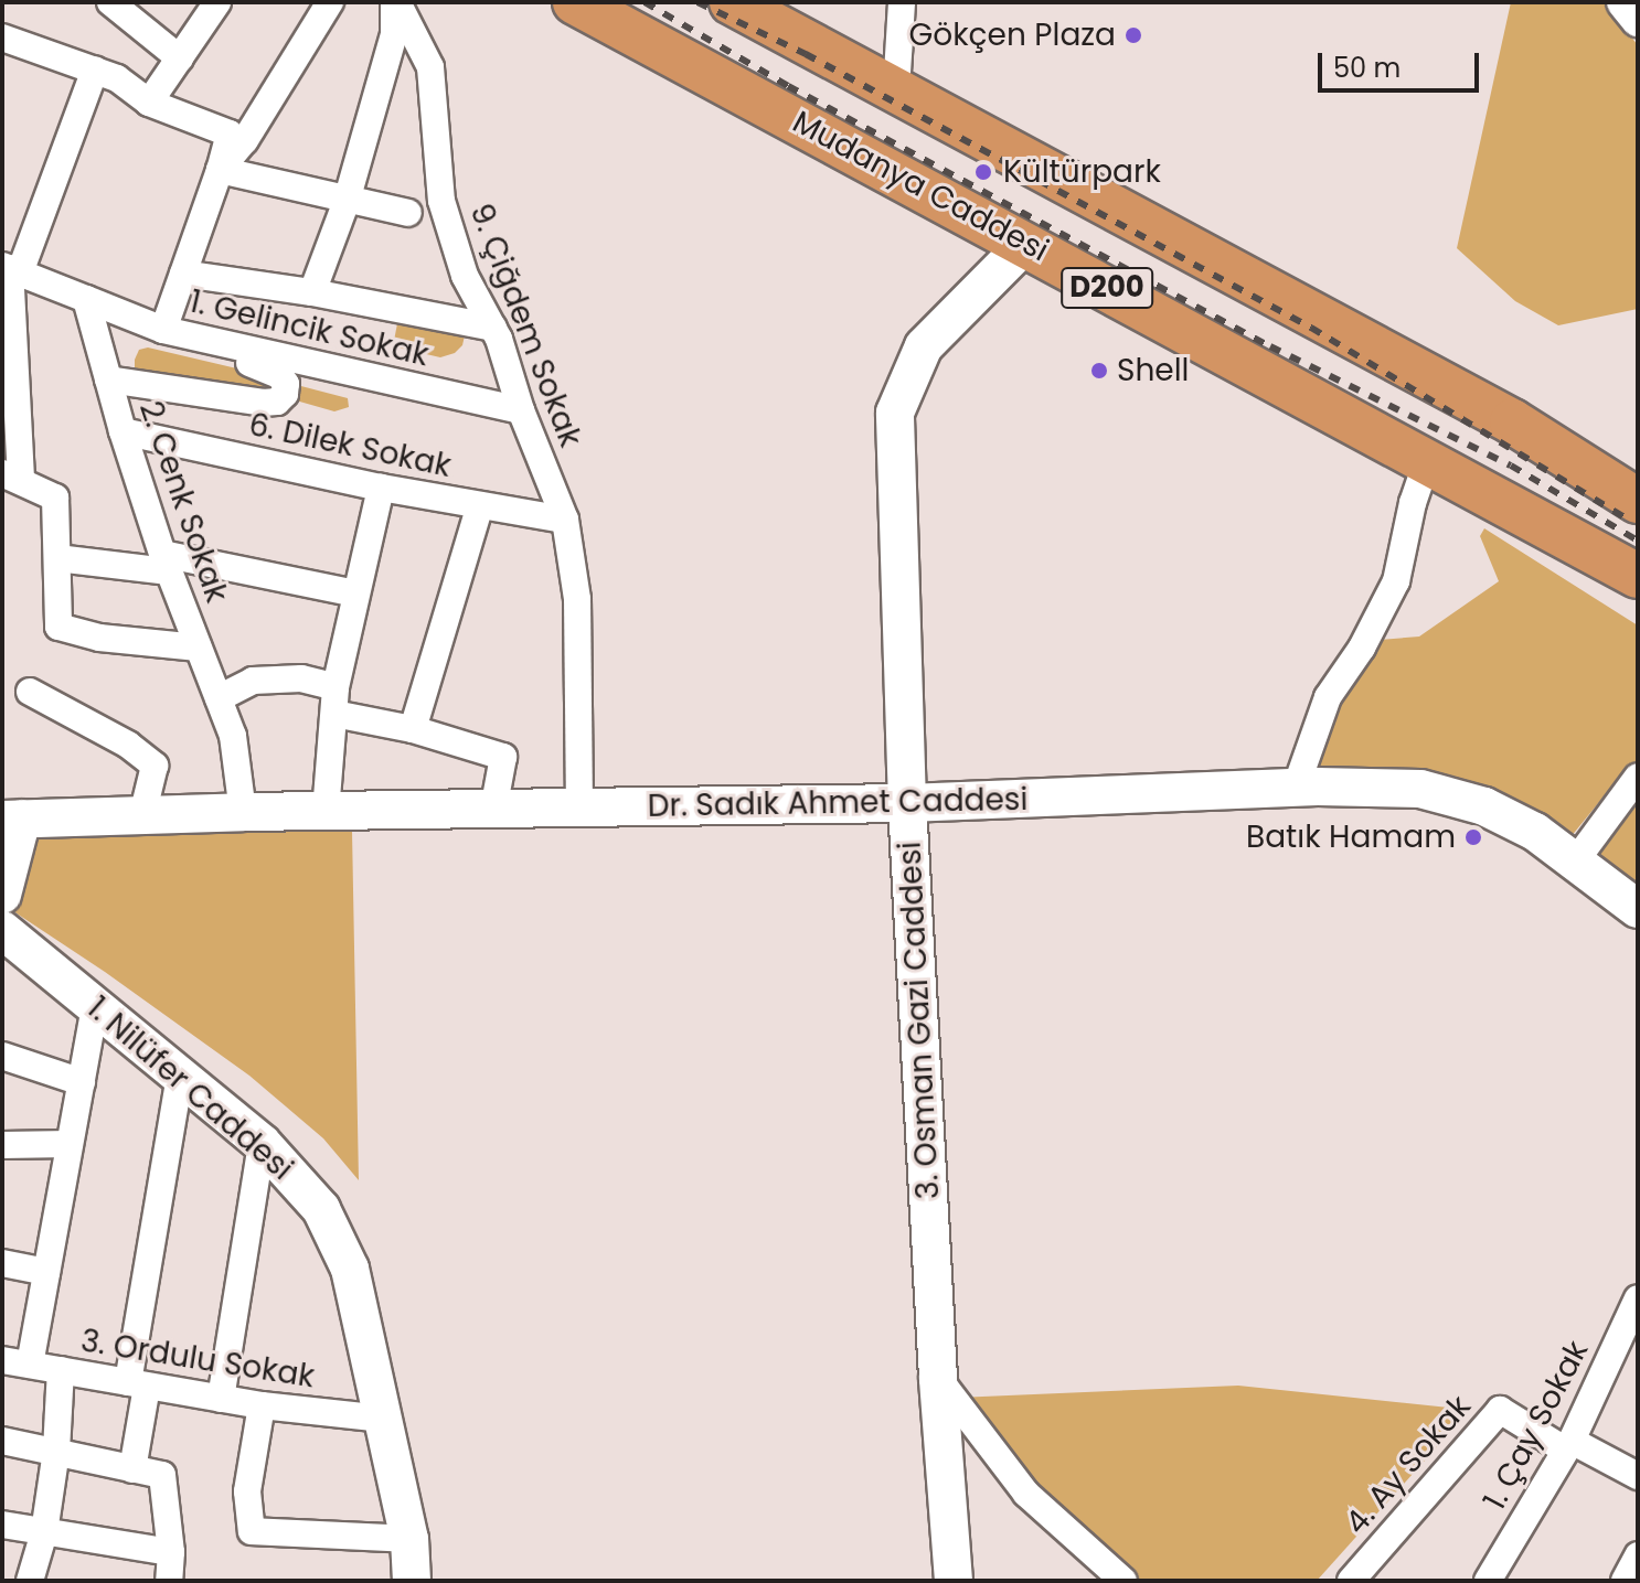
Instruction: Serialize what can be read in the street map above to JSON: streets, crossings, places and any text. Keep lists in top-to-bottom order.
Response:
{
  "streets": {
    "highway": ["Mudanya Caddesi", "D200"],
    "main road": ["Dr. Sadık Ahmet Caddesi", "3. Osman Gazi Caddesi", "1. Nilüfer Caddesi"],
    "street": [
      "9. Çiğdem Sokak",
      "1. Gelincik Sokak",
      "6. Dilek Sokak",
      "2. Cenk Sokak",
      "3. Ordulu Sokak",
      "1. Çay Sokak",
      "4. Ay Sokak"
    ]
  },
  "crossings": [
    ["Mudanya Caddesi", "3. Osman Gazi Caddesi"],
    ["9. Çiğdem Sokak", "1. Gelincik Sokak"],
    ["9. Çiğdem Sokak", "6. Dilek Sokak"],
    ["9. Çiğdem Sokak", "Dr. Sadık Ahmet Caddesi"],
    ["1. Gelincik Sokak", "2. Cenk Sokak"],
    ["6. Dilek Sokak", "2. Cenk Sokak"],
    ["2. Cenk Sokak", "Dr. Sadık Ahmet Caddesi"],
    ["Dr. Sadık Ahmet Caddesi", "3. Osman Gazi Caddesi"],
    ["1. Nilüfer Caddesi", "3. Ordulu Sokak"],
    ["1. Çay Sokak", "4. Ay Sokak"]
  ],
  "places": [
    "Gökçen Plaza",
    "Kültürpark",
    "Shell",
    "Batık Hamam"
  ],
  "scale_bar": "50 m"
}
